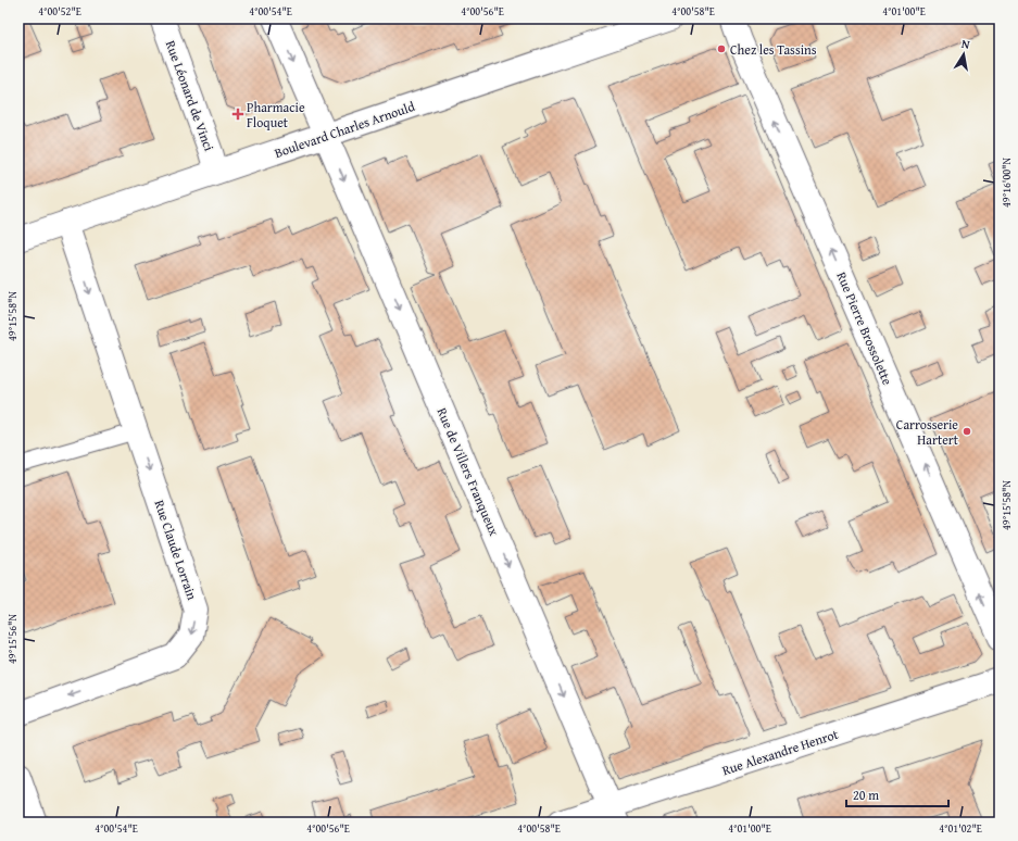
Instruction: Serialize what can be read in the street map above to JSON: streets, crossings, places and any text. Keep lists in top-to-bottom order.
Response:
{
  "streets": {
    "street": [
      "Rue Léonard de Vinci",
      "Boulevard Charles Arnould",
      "Rue Pierre Brossolette",
      "Rue de Villers Franqueux",
      "Rue Claude Lorrain",
      "Rue Alexandre Henrot"
    ]
  },
  "crossings": [
    ["Rue Léonard de Vinci", "Boulevard Charles Arnould"],
    ["Boulevard Charles Arnould", "Rue de Villers Franqueux"],
    ["Boulevard Charles Arnould", "Rue Claude Lorrain"],
    ["Rue de Villers Franqueux", "Rue Alexandre Henrot"]
  ],
  "one_way": ["Rue Pierre Brossolette", "Rue de Villers Franqueux"],
  "places": {
    "other": ["Chez les Tassins", "Carrosserie Hartert"],
    "health": ["Pharmacie Floquet"]
  },
  "scale_bar": "20 m",
  "north": "top",
  "coordinates": [
    "4°00'52\"E",
    "4°00'54\"E",
    "4°00'56\"E",
    "4°00'58\"E",
    "4°01'00\"E",
    "49°16'00\"N",
    "49°15'58\"N",
    "49°15'56\"N",
    "4°01'02\"E"
  ]
}
